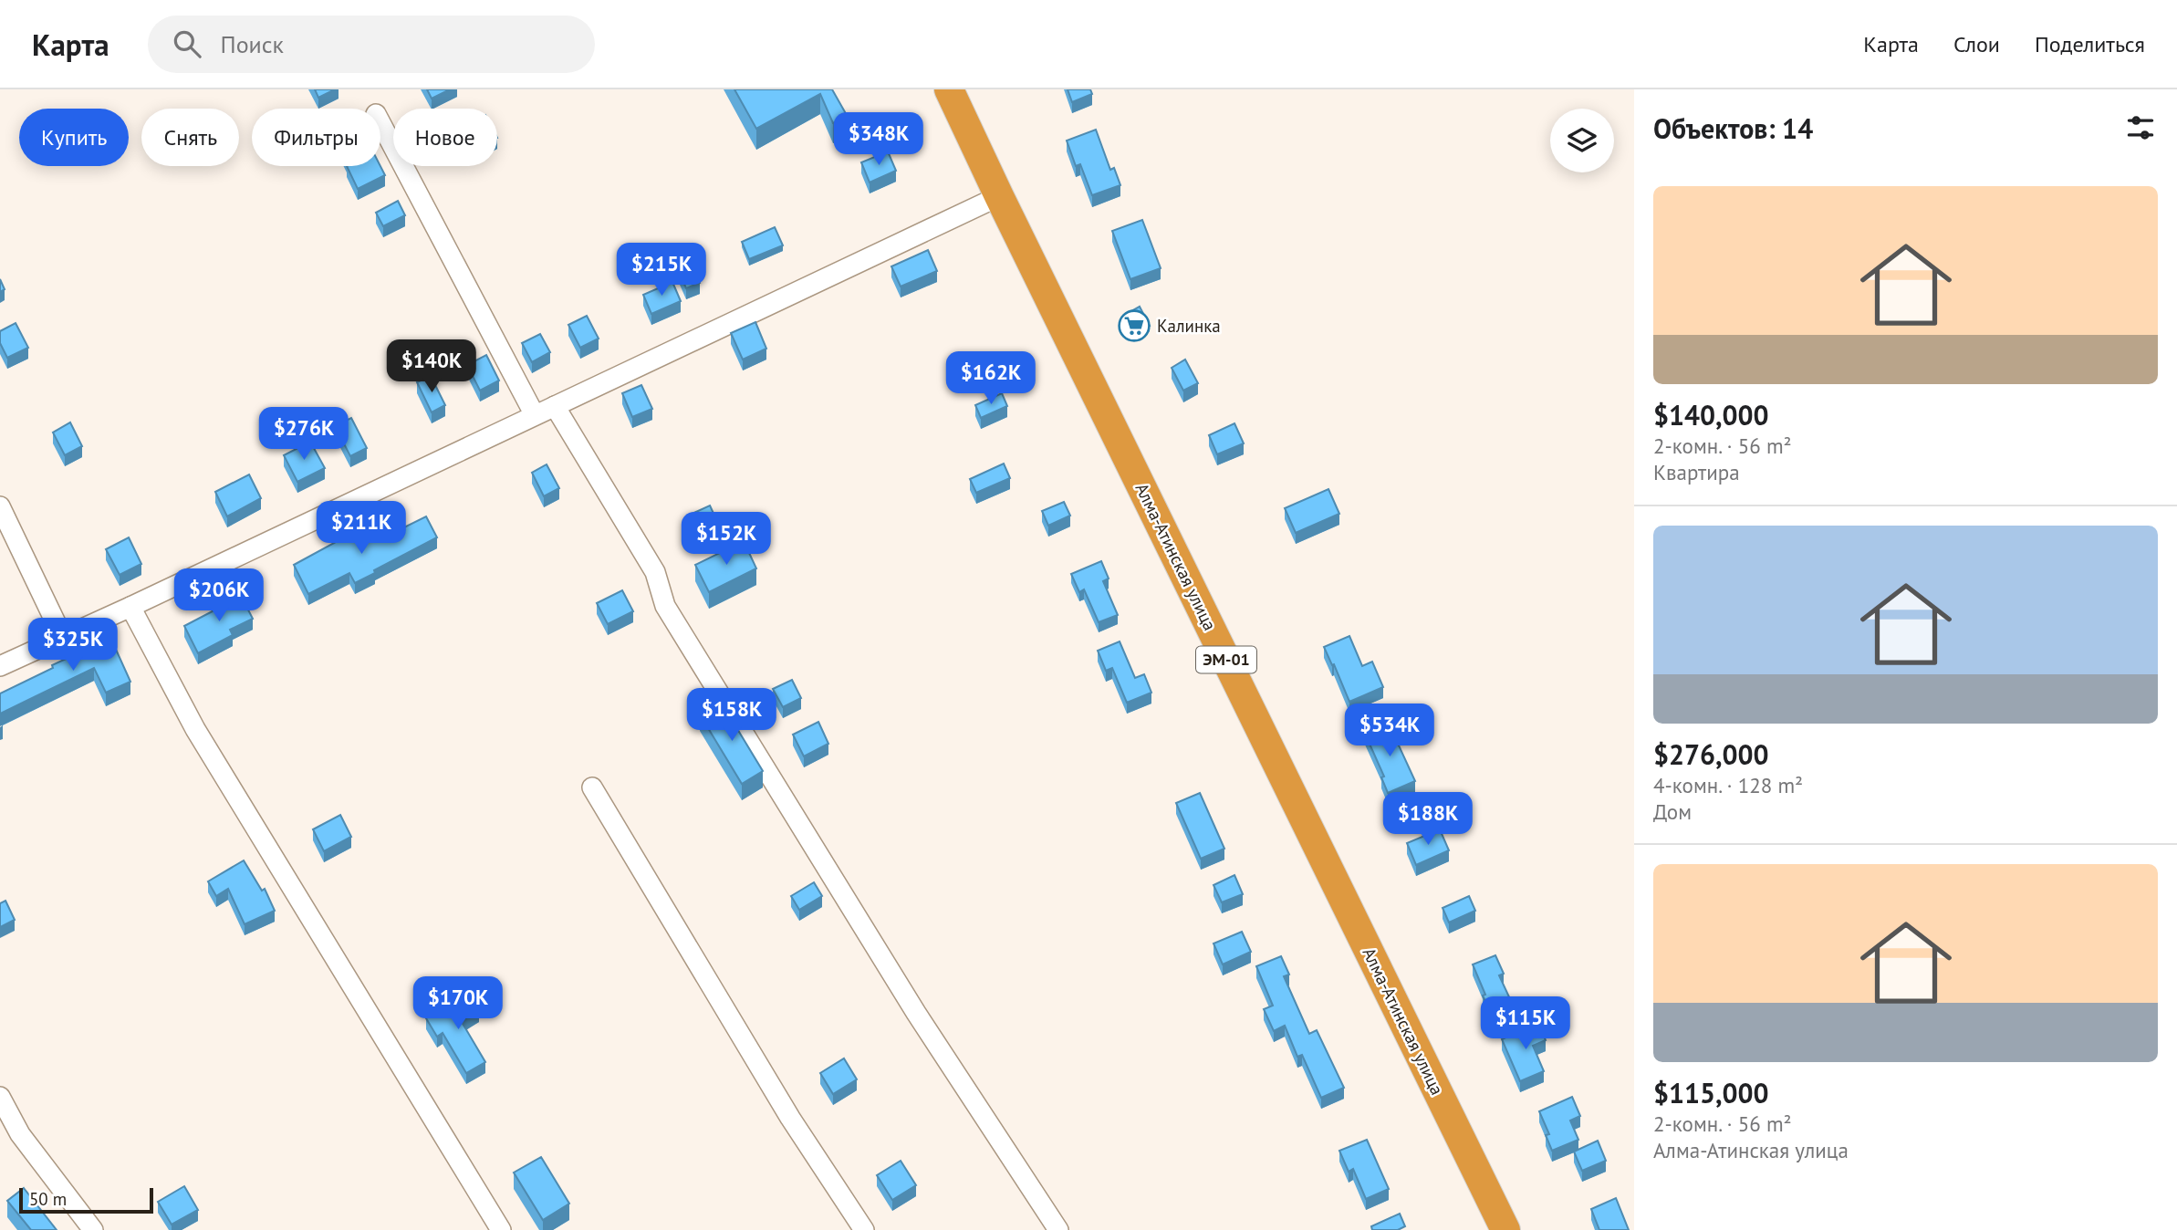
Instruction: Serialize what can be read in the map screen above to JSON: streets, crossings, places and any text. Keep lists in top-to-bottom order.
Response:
{
  "streets": {
    "highway": ["Алма-Атинская улица", "ЭМ-01"]
  },
  "places": {
    "supermarket": ["Калинка"]
  },
  "scale_bar": "50 m",
  "page": {
    "header": "Карта",
    "search": "Поиск",
    "nav": ["Карта", "Слои", "Поделиться"],
    "heading": "Объектов: 14",
    "chip": [
      "Купить",
      "Снять",
      "Фильтры",
      "Новое"
    ],
    "price": [
      "$348K",
      "$215K",
      "$140K",
      "$162K",
      "$276K",
      "$211K",
      "$152K",
      "$206K",
      "$325K",
      "$158K",
      "$534K",
      "$188K",
      "$170K",
      "$115K"
    ],
    "list": [
      {
        "name": "$140,000",
        "note": "2-комн. · 56 m² · Квартира"
      },
      {
        "name": "$276,000",
        "note": "4-комн. · 128 m² · Дом"
      },
      {
        "name": "$115,000",
        "note": "2-комн. · 56 m² · Алма-Атинская улица"
      }
    ],
    "scale": "50 m"
  }
}
